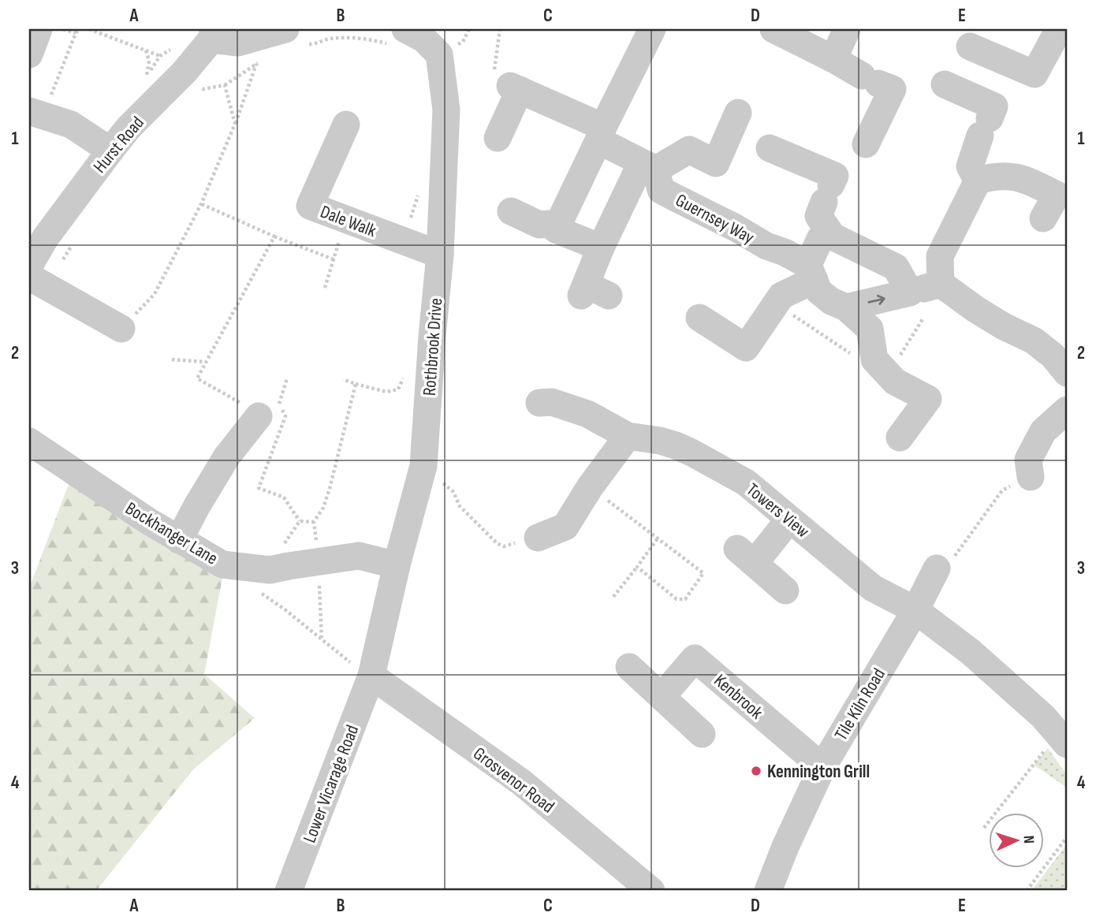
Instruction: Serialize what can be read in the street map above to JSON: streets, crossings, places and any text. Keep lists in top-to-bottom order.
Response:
{
  "streets": {
    "street": [
      "Hurst Road",
      "Guernsey Way",
      "Dale Walk",
      "Rothbrook Drive",
      "Towers View",
      "Bockhanger Lane",
      "Kenbrook",
      "Tile Kiln Road",
      "Grosvenor Road",
      "Lower Vicarage Road"
    ]
  },
  "crossings": [
    ["Dale Walk", "Rothbrook Drive"],
    ["Rothbrook Drive", "Bockhanger Lane"],
    ["Rothbrook Drive", "Grosvenor Road"],
    ["Rothbrook Drive", "Lower Vicarage Road"],
    ["Towers View", "Tile Kiln Road"],
    ["Kenbrook", "Tile Kiln Road"],
    ["Grosvenor Road", "Lower Vicarage Road"]
  ],
  "places": ["Kennington Grill"],
  "north": "right",
  "grid": {
    "columns": [
      "A",
      "B",
      "C",
      "D",
      "E"
    ],
    "rows": [
      "1",
      "2",
      "3",
      "4"
    ]
  }
}
